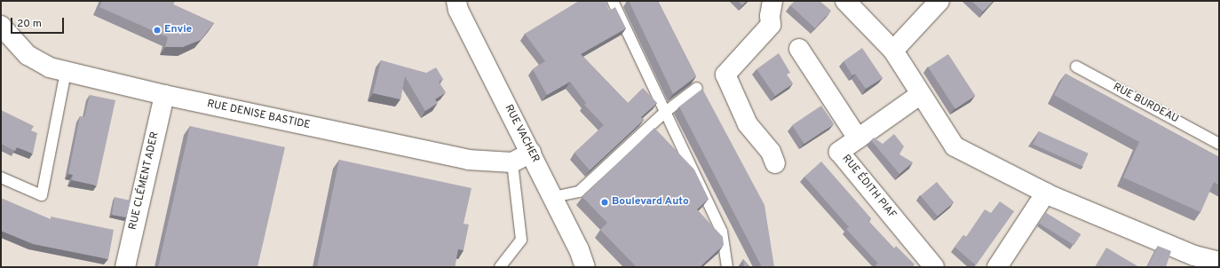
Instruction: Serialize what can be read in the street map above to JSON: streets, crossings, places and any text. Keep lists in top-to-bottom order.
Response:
{
  "streets": {
    "street": [
      "RUE DENISE BASTIDE",
      "RUE VACHER",
      "RUE CLÉMENT ADER",
      "RUE ÉDITH PIAF"
    ],
    "lane": ["RUE BURDEAU"]
  },
  "crossings": [
    ["RUE DENISE BASTIDE", "RUE CLÉMENT ADER"]
  ],
  "places": ["Envie", "Boulevard Auto"],
  "scale_bar": "20 m"
}
